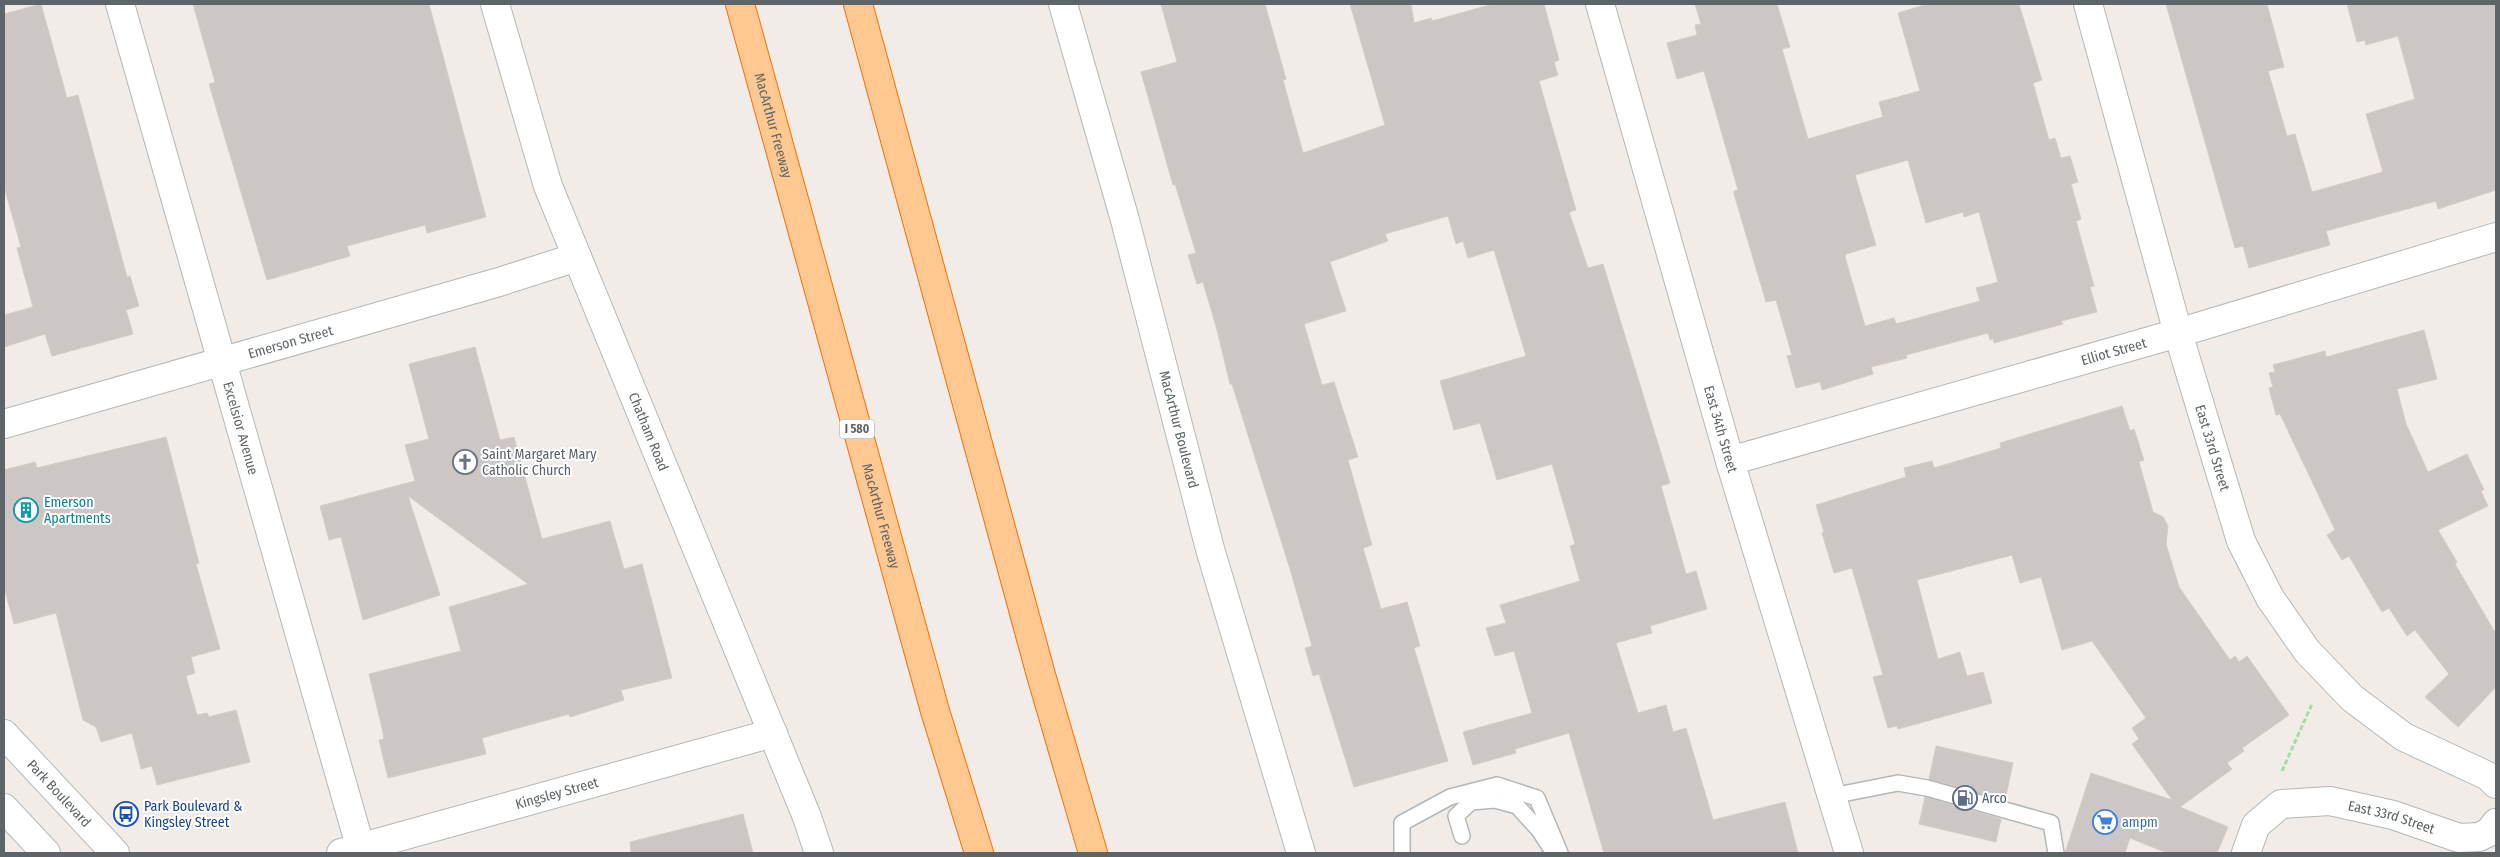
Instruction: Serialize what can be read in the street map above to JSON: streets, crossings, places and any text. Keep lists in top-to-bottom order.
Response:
{
  "streets": {
    "highway": ["MacArthur Freeway", "I 580"],
    "street": [
      "Emerson Street",
      "Elliot Street",
      "Excelsior Avenue",
      "MacArthur Boulevard",
      "East 34th Street",
      "Chatham Road",
      "East 33rd Street",
      "Kingsley Street",
      "Park Boulevard"
    ]
  },
  "crossings": [
    ["Emerson Street", "Excelsior Avenue"],
    ["Emerson Street", "Chatham Road"],
    ["Elliot Street", "East 34th Street"],
    ["Elliot Street", "East 33rd Street"],
    ["Excelsior Avenue", "Kingsley Street"],
    ["Chatham Road", "Kingsley Street"]
  ],
  "places": {
    "church": ["Saint Margaret Mary Catholic Church"],
    "building": ["Emerson Apartments"],
    "fuel station": ["Arco"],
    "bus stop": ["Park Boulevard & Kingsley Street"],
    "supermarket": ["ampm"]
  }
}
